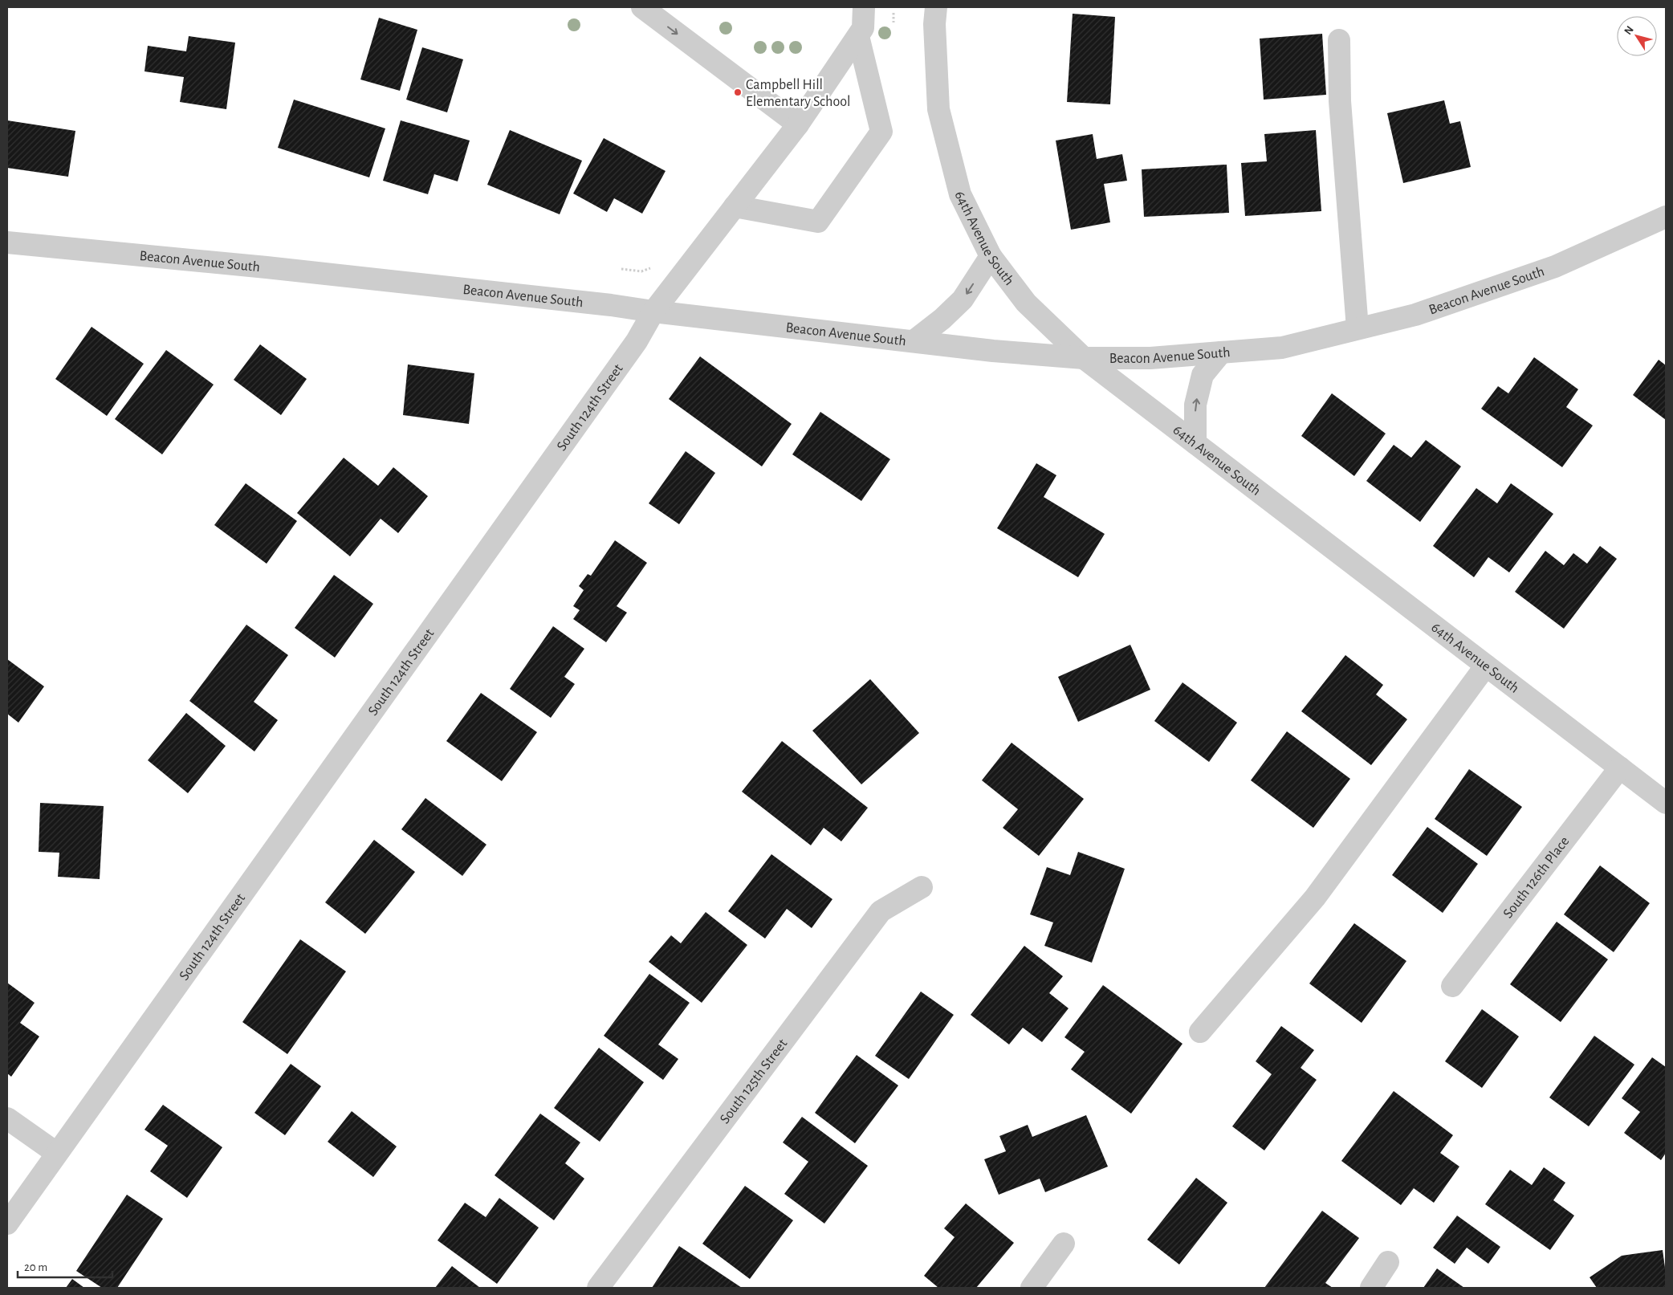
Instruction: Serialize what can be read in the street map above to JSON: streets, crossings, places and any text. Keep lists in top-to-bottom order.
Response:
{
  "streets": {
    "street": [
      "64th Avenue South",
      "Beacon Avenue South",
      "South 124th Street",
      "South 126th Place",
      "South 125th Street"
    ]
  },
  "crossings": [
    ["64th Avenue South", "Beacon Avenue South"],
    ["64th Avenue South", "South 126th Place"],
    ["Beacon Avenue South", "South 124th Street"]
  ],
  "places": ["Campbell Hill Elementary School"],
  "scale_bar": "20 m",
  "north": "top left"
}
